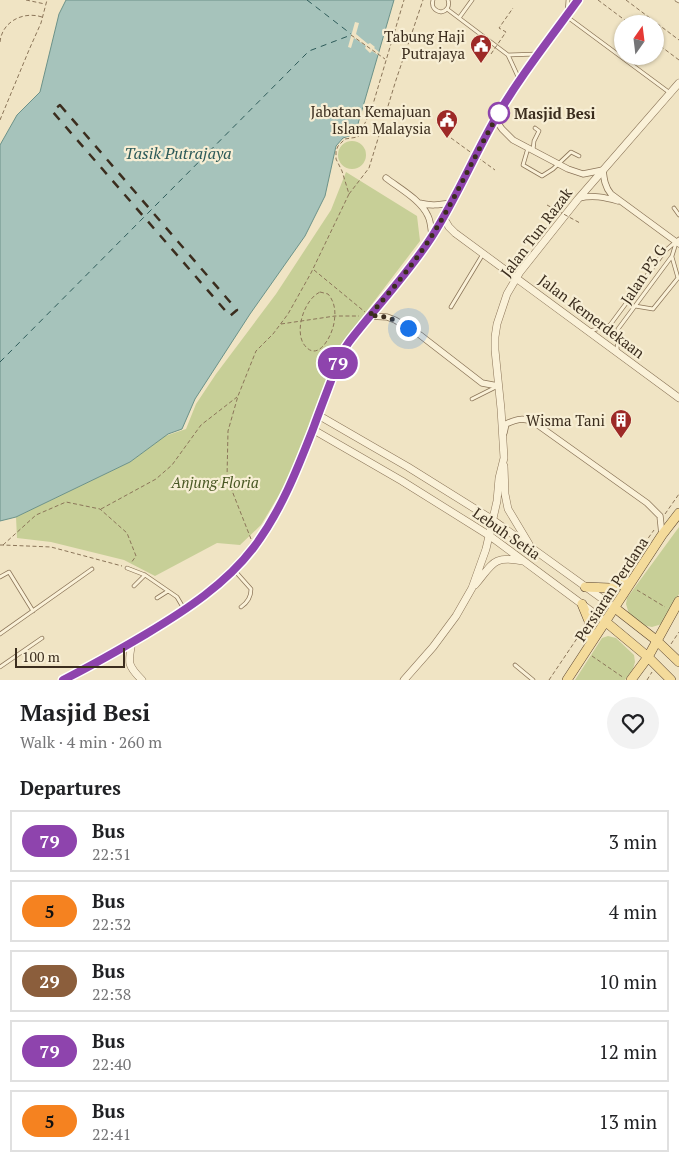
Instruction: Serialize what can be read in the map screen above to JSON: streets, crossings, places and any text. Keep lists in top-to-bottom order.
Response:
{
  "streets": {
    "main road": ["Lebuh Setia", "Persiaran Perdana"],
    "street": ["Jalan Tun Razak", "Jalan Kemerdekaan"],
    "lane": ["Jalan P3 G"]
  },
  "crossings": [
    ["Jalan Tun Razak", "Jalan Kemerdekaan"],
    ["Jalan Tun Razak", "Lebuh Setia"],
    ["Jalan P3 G", "Jalan Kemerdekaan"],
    ["Lebuh Setia", "Persiaran Perdana"]
  ],
  "water": ["Tasik Putrajaya"],
  "parks": ["Anjung Floria"],
  "places": {
    "public building": ["Tabung Haji Putrajaya", "Jabatan Kemajuan Islam Malaysia"],
    "other": ["Masjid Besi"],
    "building": ["Wisma Tani"]
  },
  "lines": ["bus line 79"],
  "scale_bar": "100 m",
  "north": "top",
  "page": {
    "on_map": "79",
    "scale": "100 m",
    "heading": [
      ["Masjid Besi", "Walk · 4 min · 260 m"],
      "Departures"
    ],
    "list": [
      {
        "mark": "79",
        "name": "Bus",
        "note": "22:31",
        "value": "3 min"
      },
      {
        "mark": "5",
        "name": "Bus",
        "note": "22:32",
        "value": "4 min"
      },
      {
        "mark": "29",
        "name": "Bus",
        "note": "22:38",
        "value": "10 min"
      },
      {
        "mark": "79",
        "name": "Bus",
        "note": "22:40",
        "value": "12 min"
      },
      {
        "mark": "5",
        "name": "Bus",
        "note": "22:41",
        "value": "13 min"
      }
    ]
  }
}
